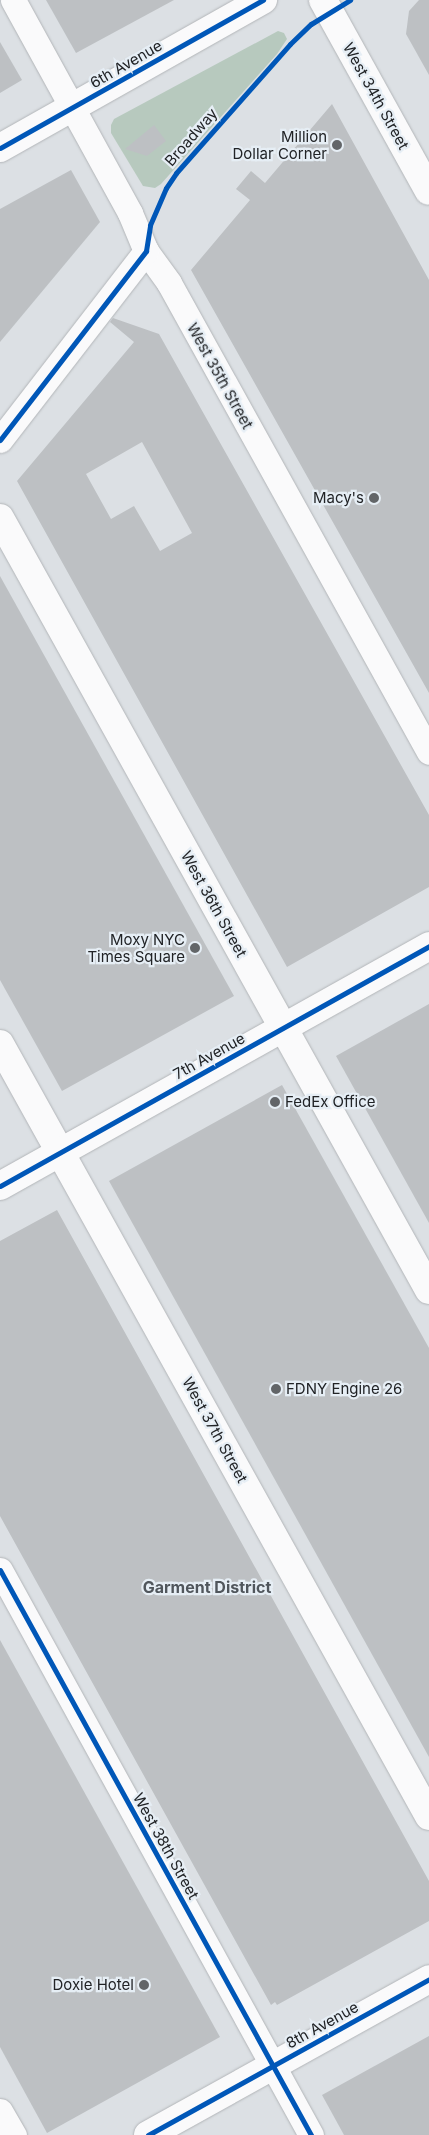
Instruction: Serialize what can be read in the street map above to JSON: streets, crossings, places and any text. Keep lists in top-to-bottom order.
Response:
{
  "streets": {
    "main road": [
      "6th Avenue",
      "West 34th Street",
      "West 36th Street",
      "7th Avenue",
      "West 37th Street",
      "8th Avenue"
    ],
    "street": ["West 35th Street", "West 38th Street"],
    "cycle path": ["Broadway"]
  },
  "crossings": [
    ["6th Avenue", "West 35th Street"],
    ["West 36th Street", "7th Avenue"],
    ["7th Avenue", "West 37th Street"],
    ["West 38th Street", "8th Avenue"]
  ],
  "districts": ["Garment District"],
  "places": [
    "Million Dollar Corner",
    "Macy's",
    "Moxy NYC Times Square",
    "FedEx Office",
    "FDNY Engine 26",
    "Doxie Hotel"
  ]
}
